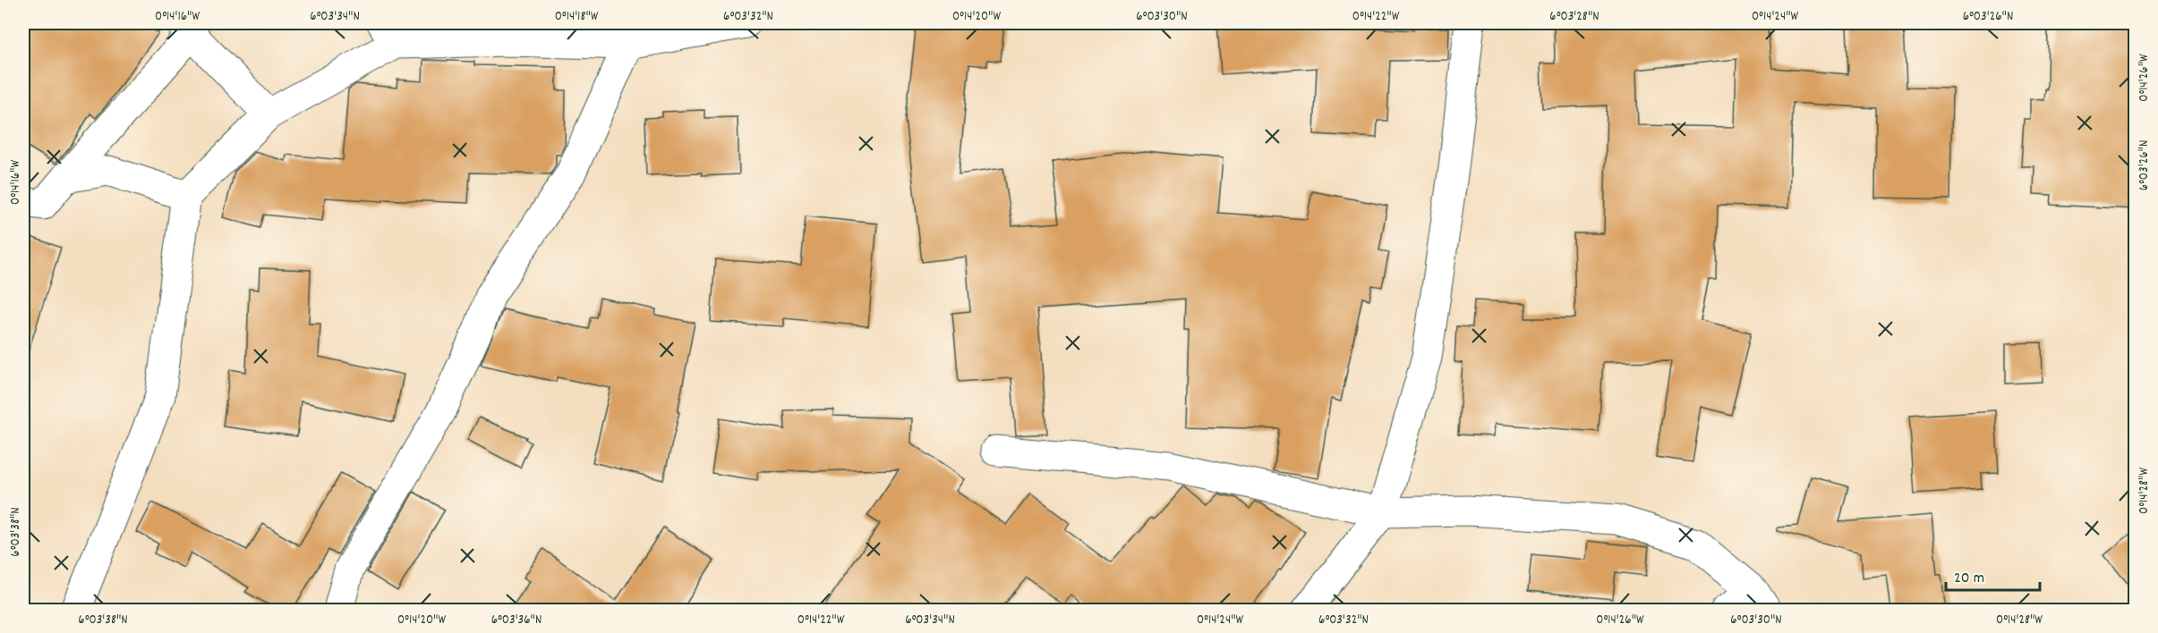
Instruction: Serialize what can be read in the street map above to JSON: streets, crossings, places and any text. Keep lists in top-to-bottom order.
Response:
{
  "scale_bar": "20 m",
  "coordinates": [
    "0°14'16\"W",
    "6°03'34\"N",
    "0°14'18\"W",
    "6°03'32\"N",
    "0°14'20\"W",
    "6°03'30\"N",
    "0°14'22\"W",
    "6°03'28\"N",
    "0°14'24\"W",
    "6°03'26\"N",
    "0°14'26\"W",
    "0°14'28\"W",
    "6°03'38\"N",
    "6°03'36\"N"
  ]
}
